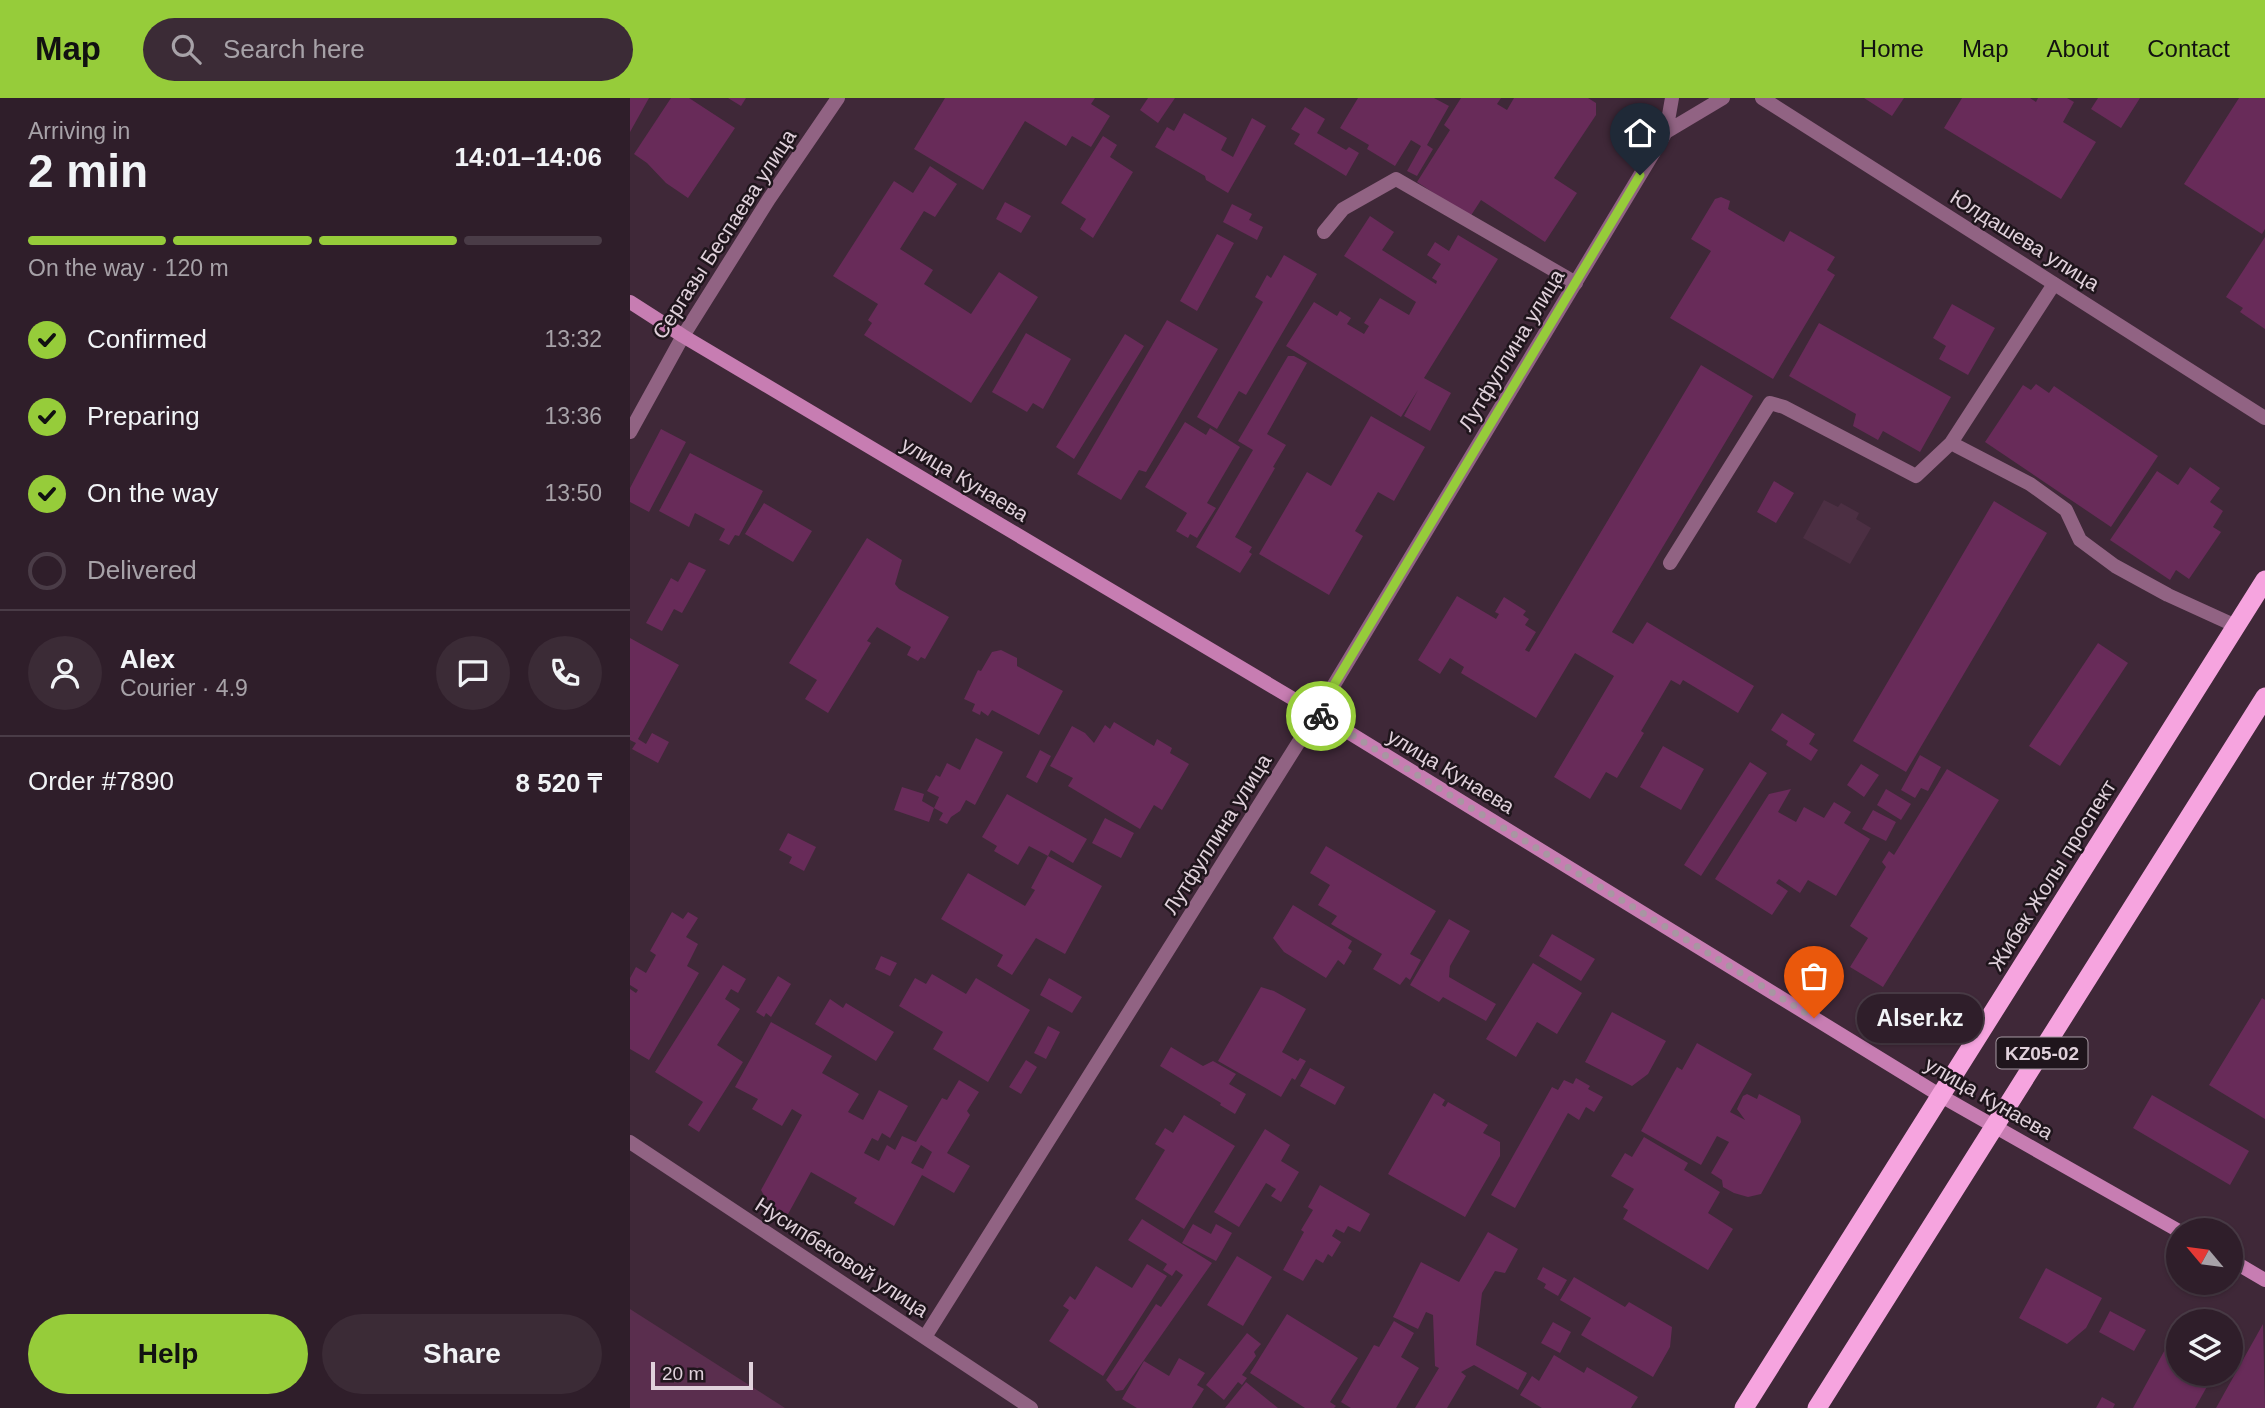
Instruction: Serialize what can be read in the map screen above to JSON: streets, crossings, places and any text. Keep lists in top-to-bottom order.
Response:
{
  "streets": {
    "highway": ["Жибек Жолы проспект", "KZ05-02"],
    "main road": ["улица Кунаева"],
    "street": [
      "Сергазы Беспаева улица",
      "Юлдашева улица",
      "Лутфуллина улица",
      "Нусипбековой улица"
    ]
  },
  "crossings": [
    ["Сергазы Беспаева улица", "улица Кунаева"],
    ["Лутфуллина улица", "улица Кунаева"],
    ["Лутфуллина улица", "Нусипбековой улица"],
    ["улица Кунаева", "Жибек Жолы проспект"],
    ["улица Кунаева", "KZ05-02"]
  ],
  "places": ["Alser.kz"],
  "scale_bar": "20 m",
  "north": "top left",
  "page": {
    "header": "Map",
    "search": "Search here",
    "nav": [
      "Home",
      "Map",
      "About",
      "Contact"
    ],
    "heading": ["2 min", "Arriving in", "14:01–14:06"],
    "panel": [
      "Alex",
      "Courier · 4.9",
      "Order #7890",
      "8 520 ₸"
    ],
    "bar": "On the way · 120 m",
    "list": [
      ["Confirmed", "13:32"],
      ["Preparing", "13:36"],
      ["On the way", "13:50"],
      "Delivered"
    ],
    "bubble": "Alser.kz",
    "buttons": ["Help", "Share"],
    "scale": "20 m"
  }
}
